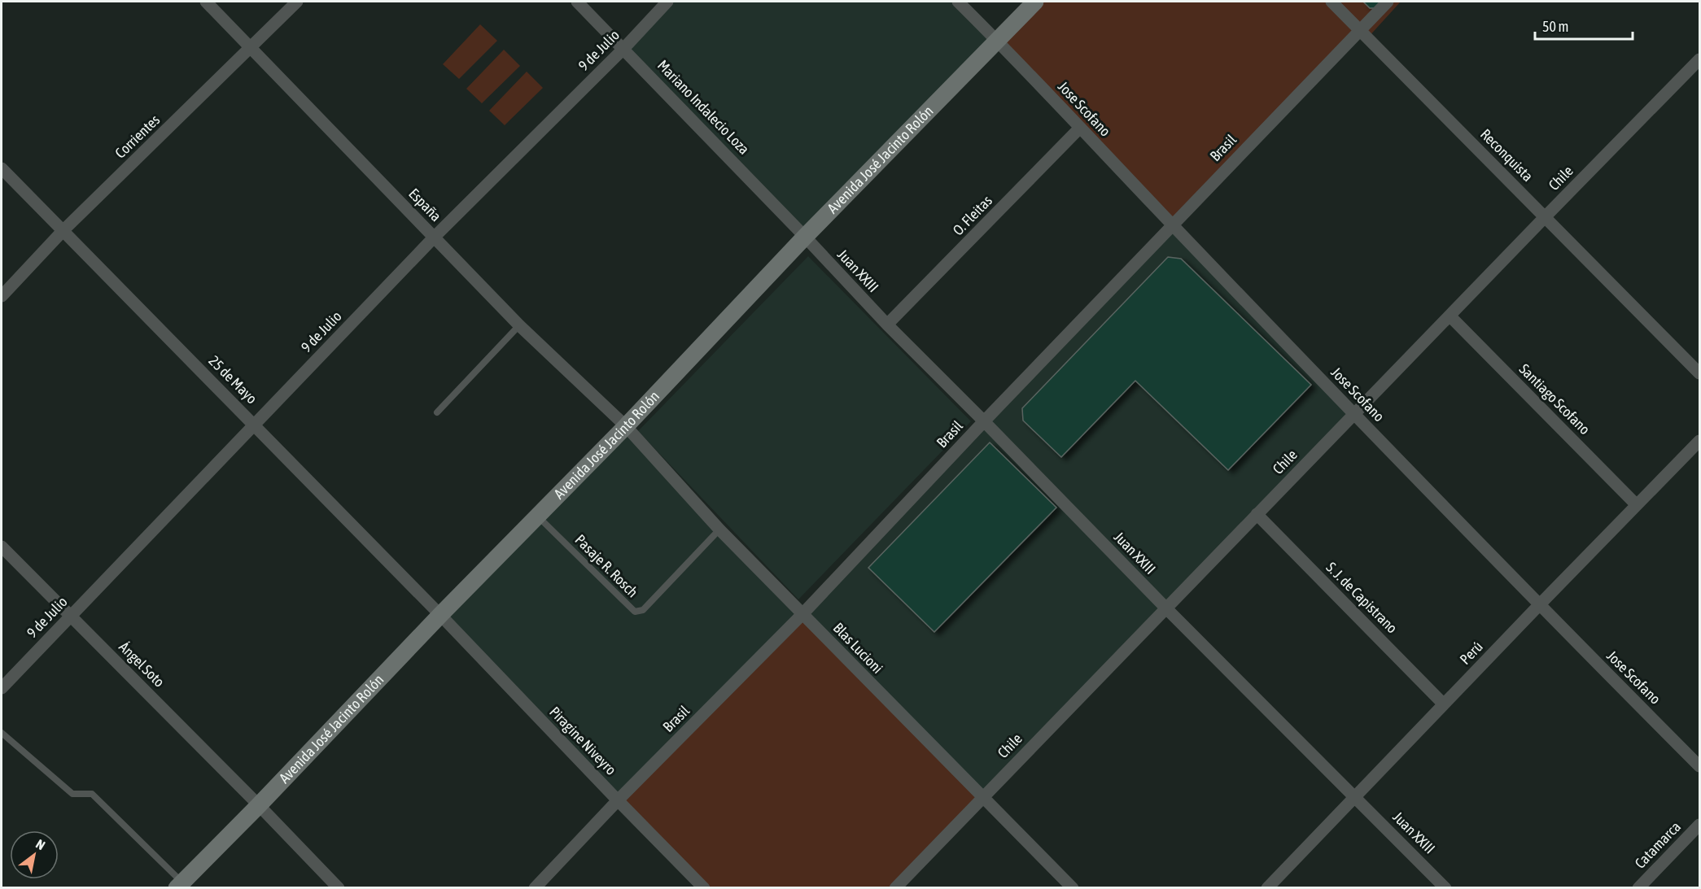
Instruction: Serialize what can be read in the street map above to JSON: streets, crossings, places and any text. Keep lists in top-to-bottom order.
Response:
{
  "streets": {
    "street": [
      "9 de Julio",
      "Mariano Indalecio Loza",
      "Jose Scofano",
      "Corrientes",
      "Brasil",
      "Reconquista",
      "Avenida José Jacinto Rolón",
      "Chile",
      "España",
      "O. Fleitas",
      "Juan XXIII",
      "25 de Mayo",
      "Santiago Scofano",
      "S. J. de Capistrano",
      "Blas Lucioni",
      "Perú",
      "Ángel Soto",
      "Piragine Niveyro",
      "Catamarca"
    ],
    "lane": ["Pasaje R. Rosch"]
  },
  "crossings": [
    ["9 de Julio", "Mariano Indalecio Loza"],
    ["9 de Julio", "España"],
    ["9 de Julio", "25 de Mayo"],
    ["9 de Julio", "Ángel Soto"],
    ["Mariano Indalecio Loza", "Avenida José Jacinto Rolón"],
    ["Mariano Indalecio Loza", "Juan XXIII"],
    ["Jose Scofano", "Brasil"],
    ["Jose Scofano", "Avenida José Jacinto Rolón"],
    ["Jose Scofano", "Chile"],
    ["Jose Scofano", "O. Fleitas"],
    ["Jose Scofano", "Perú"],
    ["Corrientes", "España"],
    ["Corrientes", "25 de Mayo"],
    ["Brasil", "Reconquista"],
    ["Brasil", "Juan XXIII"],
    ["Brasil", "Blas Lucioni"],
    ["Brasil", "Piragine Niveyro"],
    ["Reconquista", "Chile"],
    ["Avenida José Jacinto Rolón", "España"],
    ["Avenida José Jacinto Rolón", "Juan XXIII"],
    ["Avenida José Jacinto Rolón", "25 de Mayo"],
    ["Avenida José Jacinto Rolón", "Pasaje R. Rosch"],
    ["Avenida José Jacinto Rolón", "Blas Lucioni"],
    ["Avenida José Jacinto Rolón", "Ángel Soto"],
    ["Avenida José Jacinto Rolón", "Piragine Niveyro"],
    ["Chile", "Juan XXIII"],
    ["Chile", "Santiago Scofano"],
    ["Chile", "S. J. de Capistrano"],
    ["Chile", "Blas Lucioni"],
    ["España", "Blas Lucioni"],
    ["O. Fleitas", "Juan XXIII"],
    ["Juan XXIII", "Perú"],
    ["25 de Mayo", "Piragine Niveyro"],
    ["Santiago Scofano", "Perú"],
    ["Pasaje R. Rosch", "Blas Lucioni"],
    ["S. J. de Capistrano", "Perú"]
  ],
  "scale_bar": "50 m",
  "north": "top right"
}
